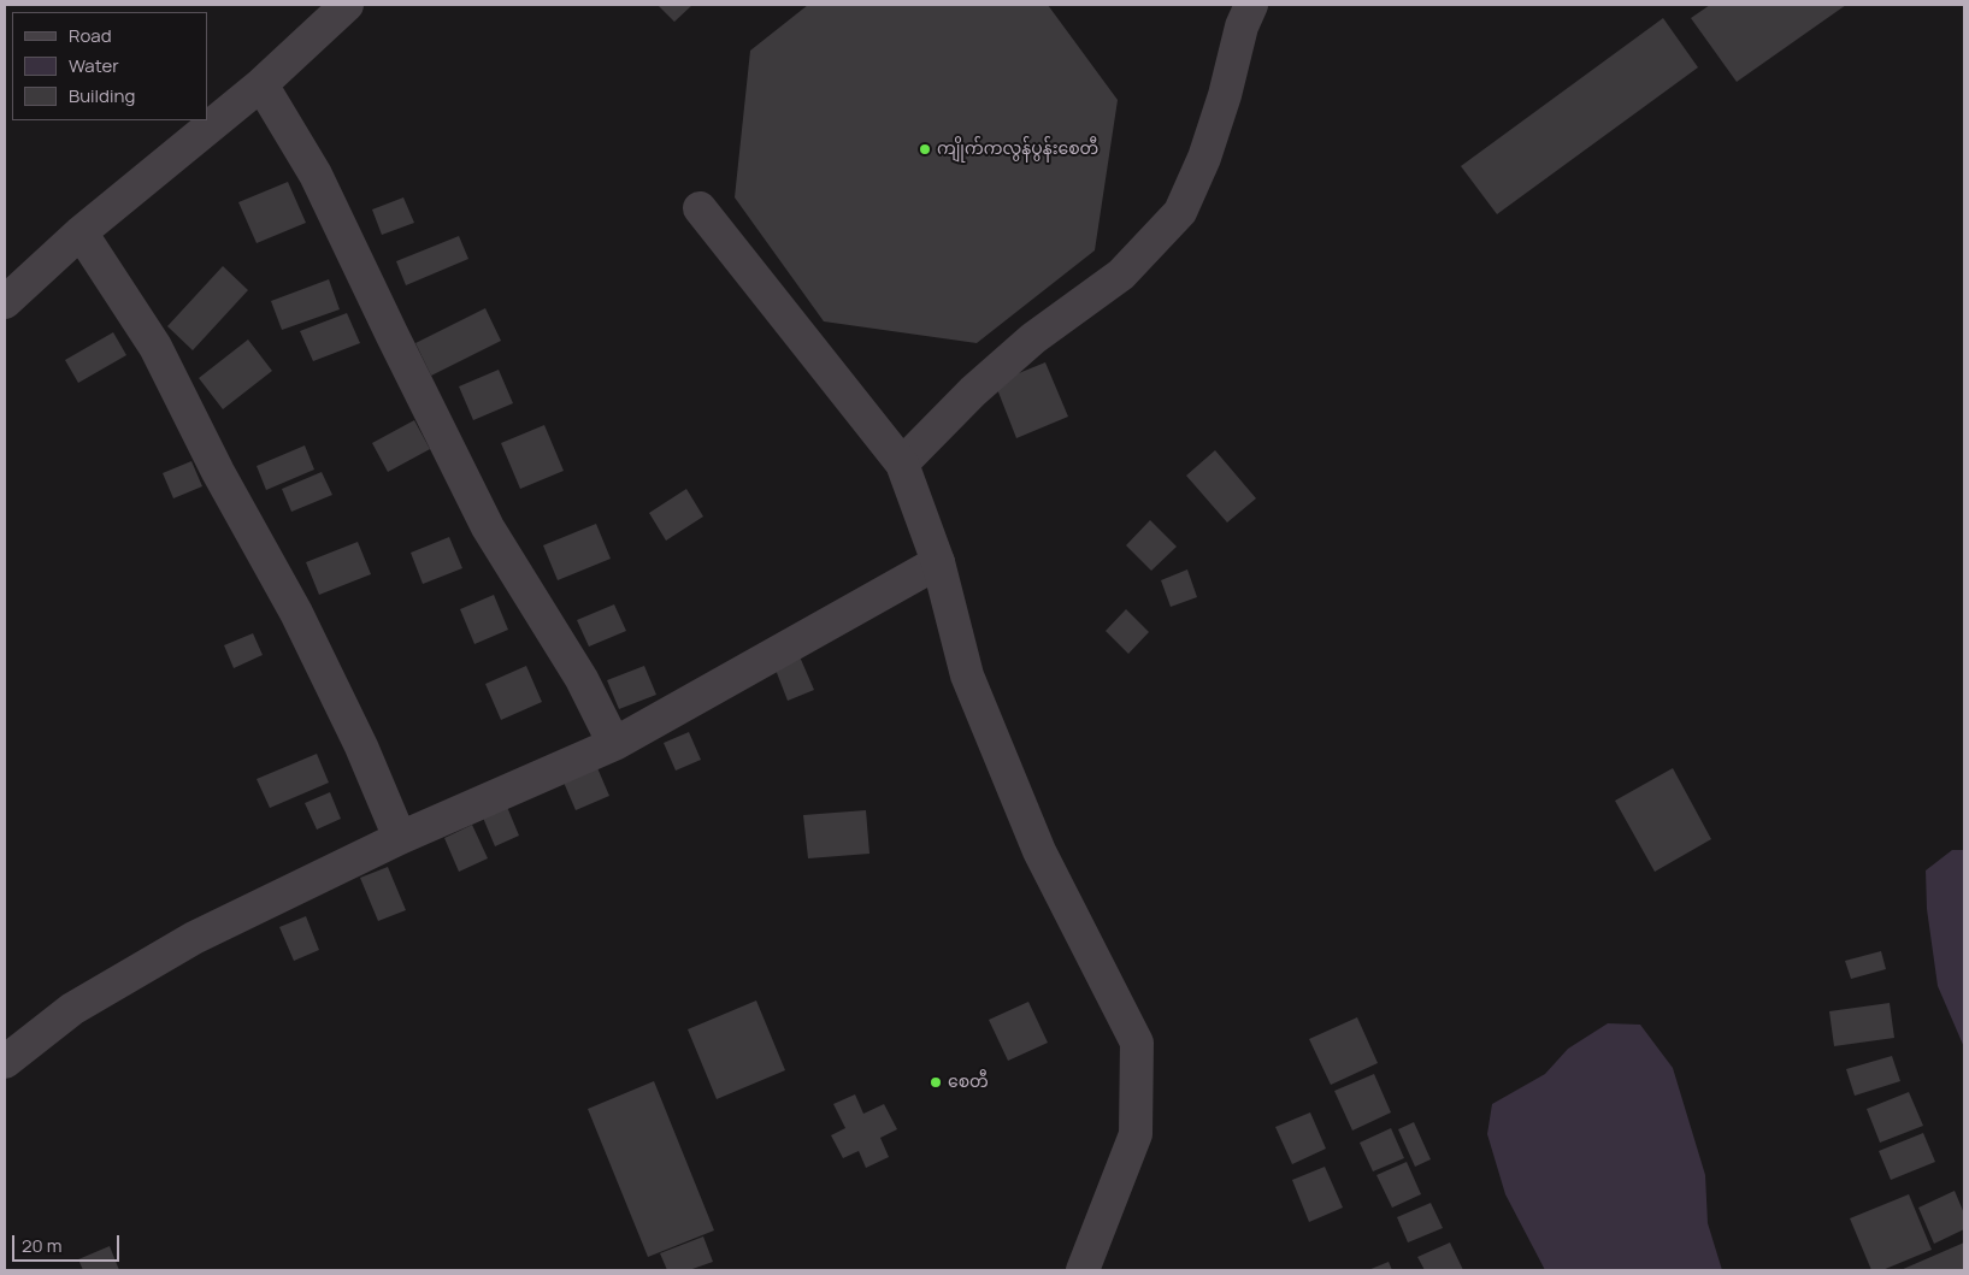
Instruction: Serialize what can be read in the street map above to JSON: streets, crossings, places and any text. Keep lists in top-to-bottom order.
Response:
{
  "places": ["ကျိုက်ကလွန်ပွန်းစေတီ", "စေတီ"],
  "legend": ["Road", "Water", "Building"],
  "scale_bar": "20 m"
}
